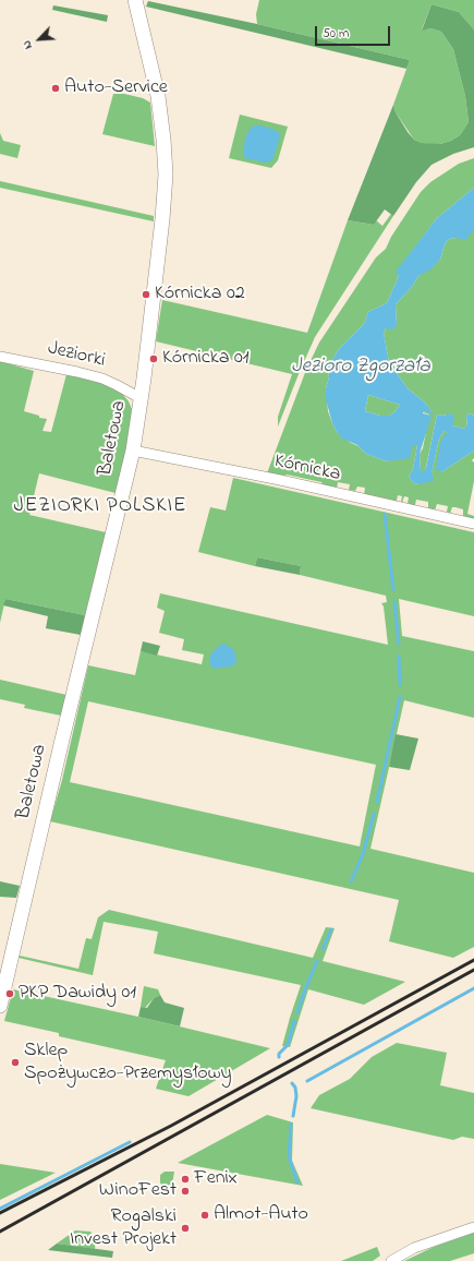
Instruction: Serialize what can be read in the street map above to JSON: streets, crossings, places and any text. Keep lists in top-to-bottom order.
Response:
{
  "streets": {
    "street": ["Jeziorki", "Baletowa", "Kórnicka"]
  },
  "crossings": [
    ["Jeziorki", "Baletowa"],
    ["Baletowa", "Kórnicka"]
  ],
  "districts": ["JEZIORKI POLSKIE"],
  "water": ["Jezioro Zgorzała"],
  "places": [
    "Auto-Service",
    "Kórnicka 02",
    "Kórnicka 01",
    "PKP Dawidy 01",
    "Sklep Spożywczo-Przemysłowy",
    "Fenix",
    "WinoFest",
    "Almot-Auto",
    "Rogalski Invest Projekt"
  ],
  "scale_bar": "50 m",
  "north": "bottom left"
}
